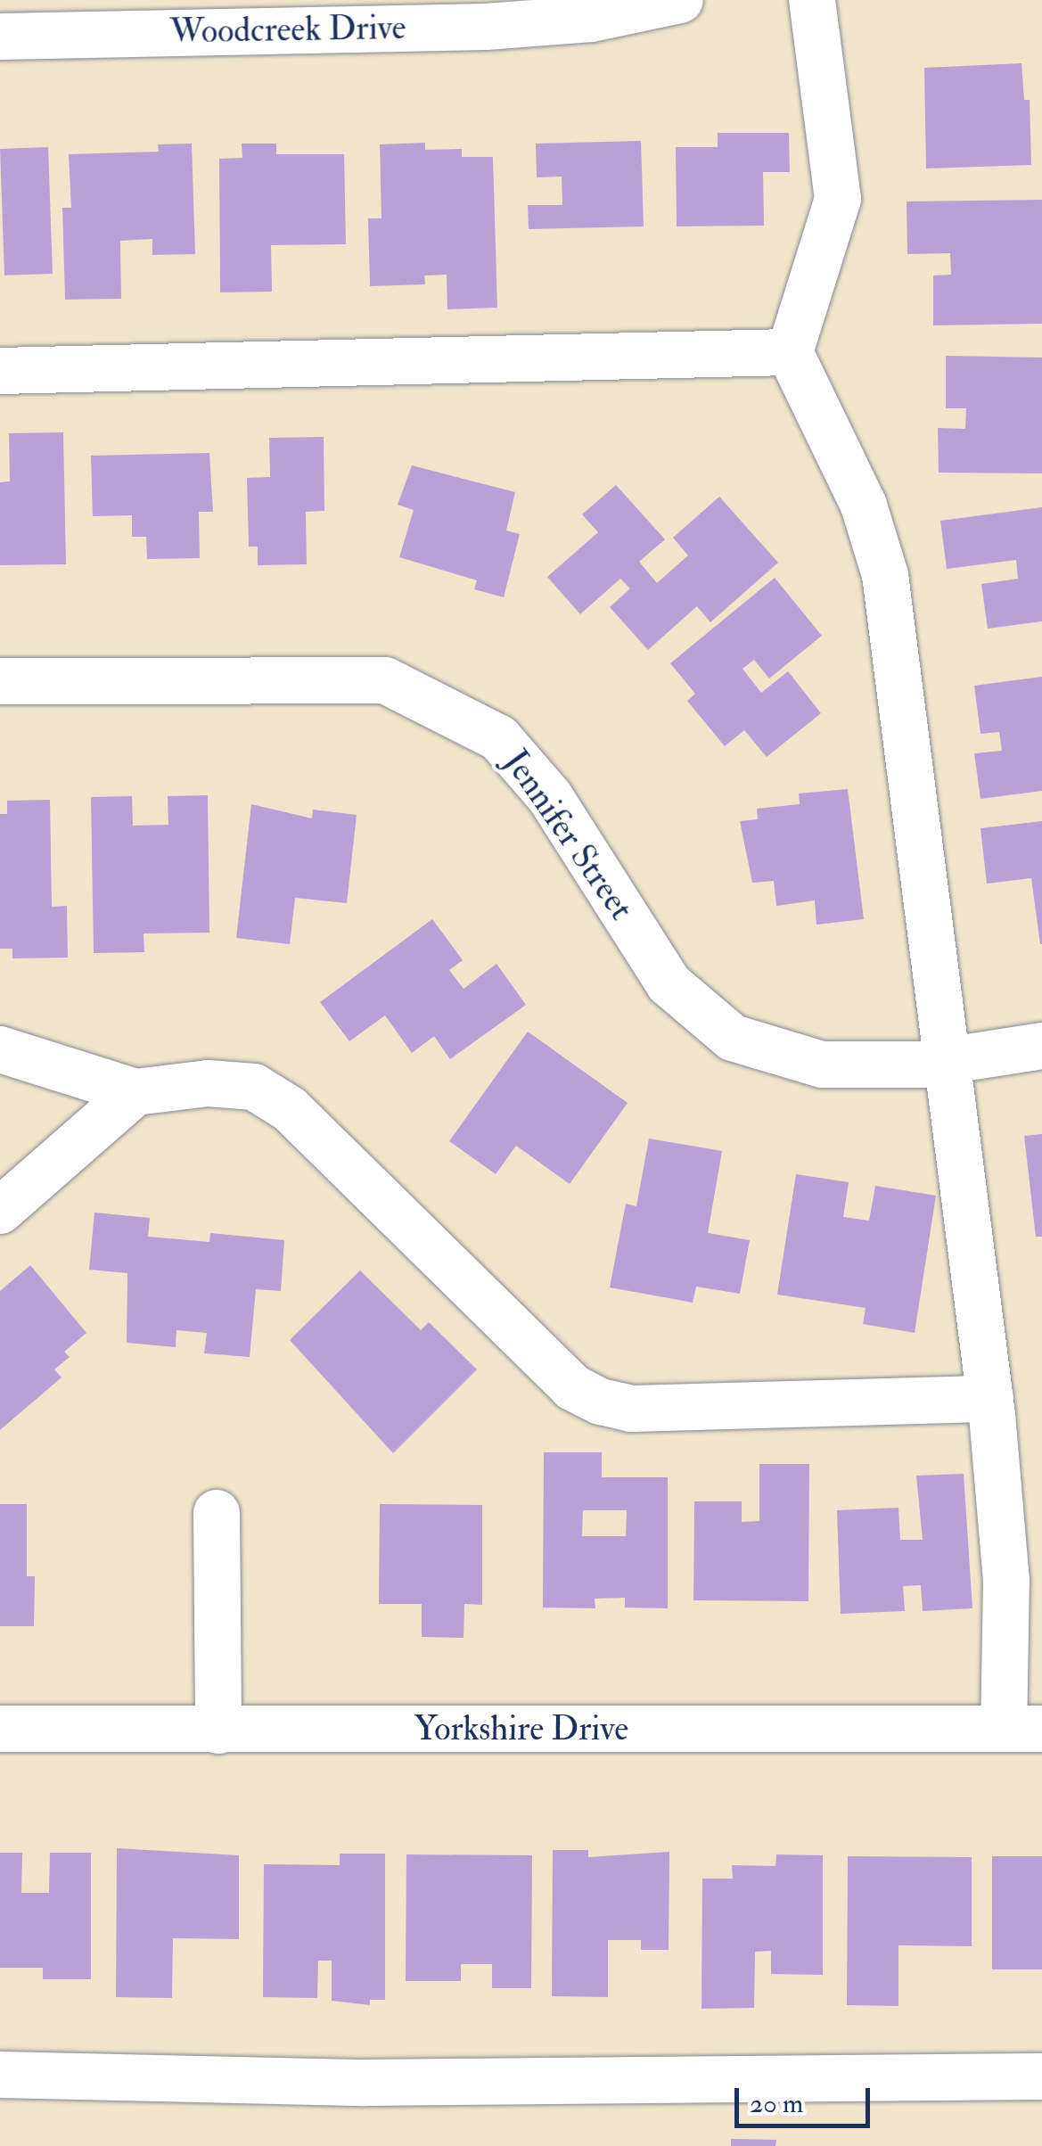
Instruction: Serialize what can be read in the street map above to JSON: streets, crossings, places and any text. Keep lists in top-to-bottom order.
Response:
{
  "streets": {
    "street": ["Woodcreek Drive", "Jennifer Street", "Yorkshire Drive"]
  },
  "scale_bar": "20 m"
}
